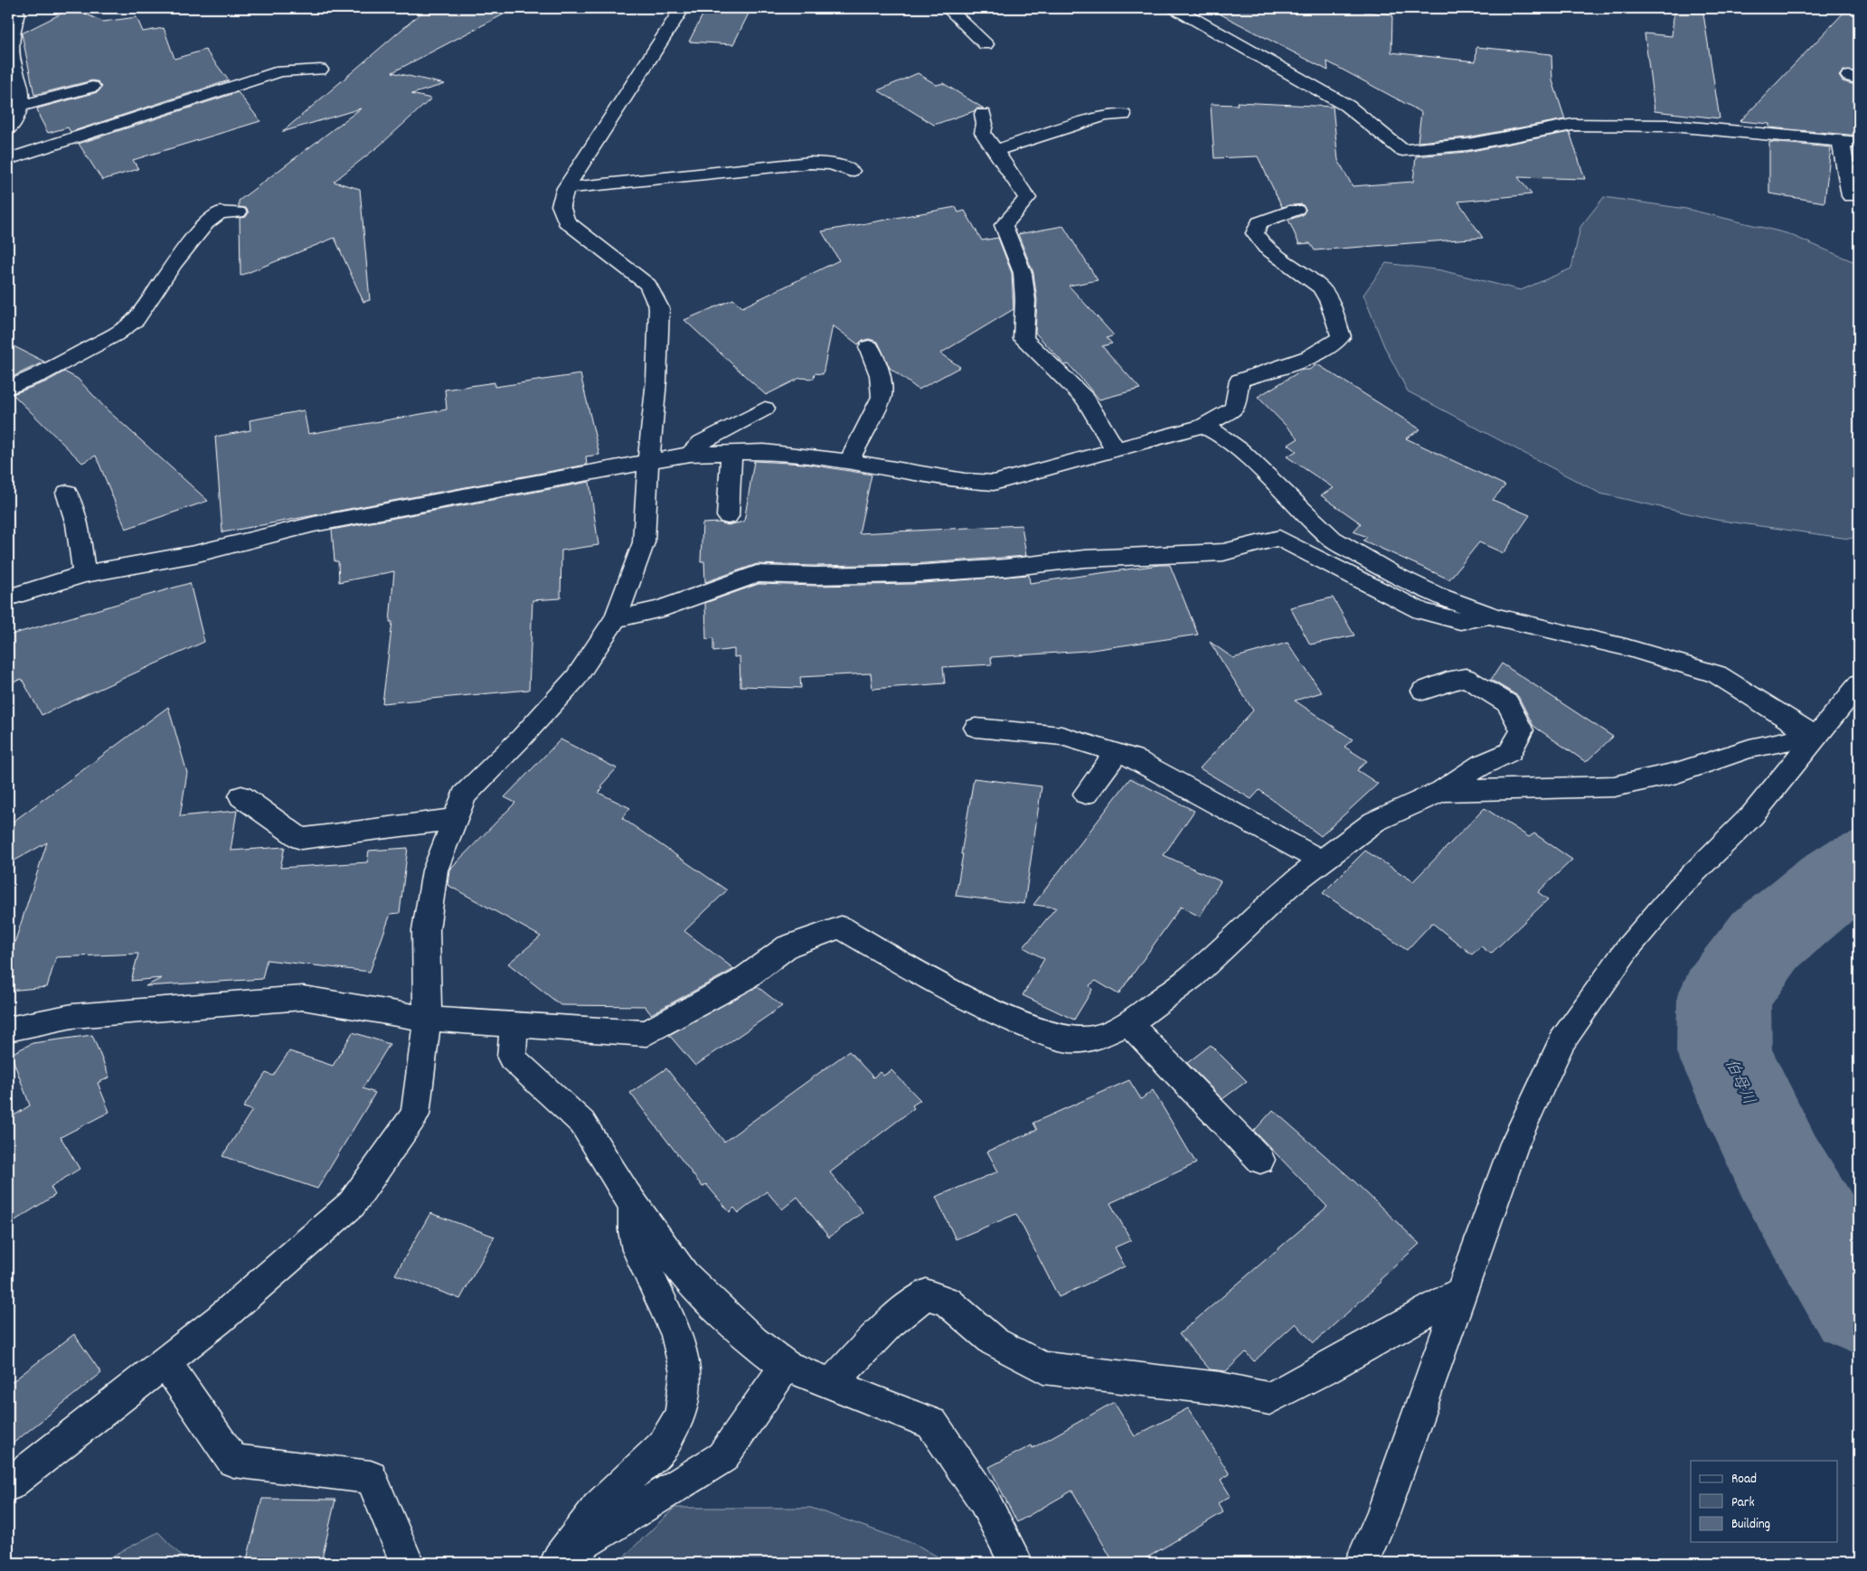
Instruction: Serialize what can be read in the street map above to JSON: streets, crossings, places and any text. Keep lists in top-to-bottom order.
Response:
{
  "water": ["伯母川"],
  "legend": ["Road", "Park", "Building"]
}
